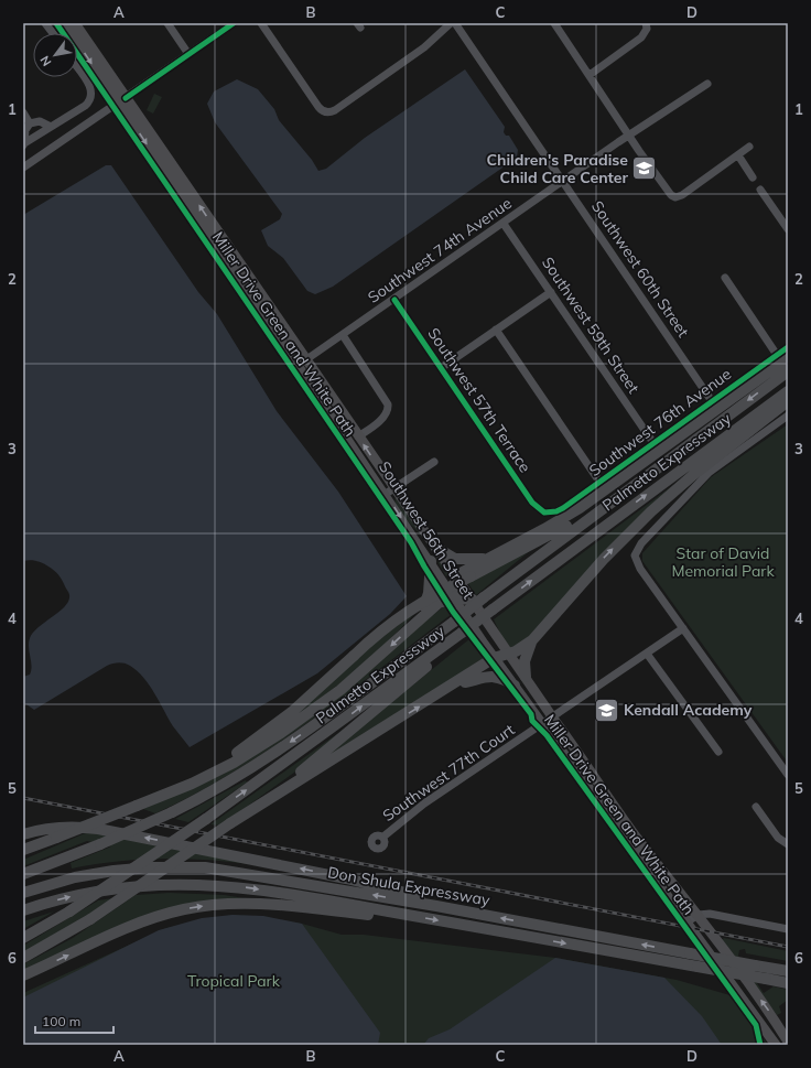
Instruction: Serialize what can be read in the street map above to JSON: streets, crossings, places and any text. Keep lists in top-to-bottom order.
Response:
{
  "streets": {
    "highway": ["Palmetto Expressway", "Don Shula Expressway"],
    "main road": ["Southwest 56th Street"],
    "street": [
      "Southwest 74th Avenue",
      "Southwest 60th Street",
      "Southwest 59th Street",
      "Southwest 57th Terrace",
      "Southwest 76th Avenue",
      "Southwest 77th Court"
    ],
    "cycle path": ["Miller Drive Green and White Path"]
  },
  "crossings": [
    ["Southwest 74th Avenue", "Southwest 60th Street"],
    ["Southwest 74th Avenue", "Southwest 59th Street"],
    ["Southwest 74th Avenue", "Southwest 57th Terrace"],
    ["Southwest 74th Avenue", "Southwest 56th Street"],
    ["Southwest 60th Street", "Southwest 76th Avenue"],
    ["Southwest 59th Street", "Southwest 76th Avenue"],
    ["Southwest 57th Terrace", "Southwest 76th Avenue"],
    ["Southwest 56th Street", "Southwest 77th Court"]
  ],
  "parks": ["Star of David Memorial Park", "Tropical Park"],
  "places": {
    "school or university": ["Children's Paradise Child Care Center", "Kendall Academy"]
  },
  "scale_bar": "100 m",
  "north": "bottom left",
  "grid": {
    "columns": [
      "A",
      "B",
      "C",
      "D"
    ],
    "rows": [
      "1",
      "2",
      "3",
      "4",
      "5",
      "6"
    ]
  }
}
